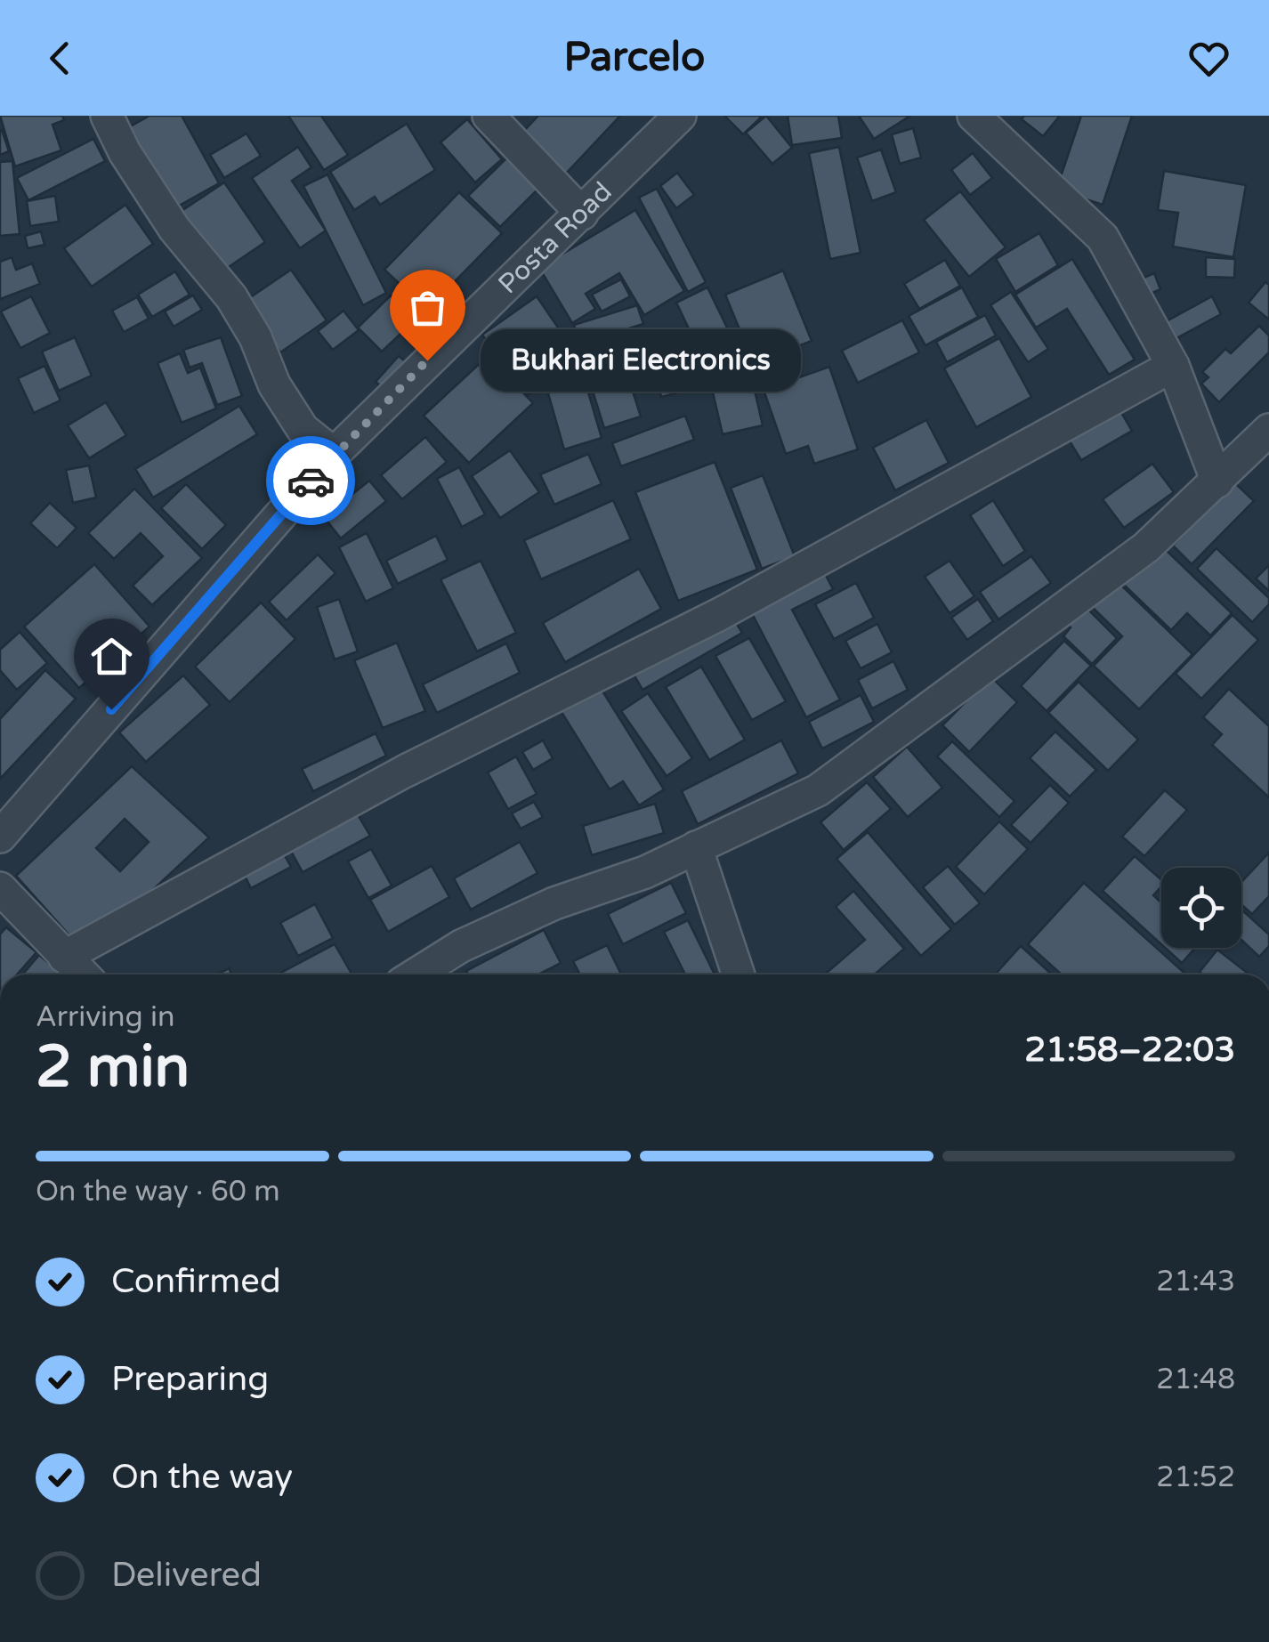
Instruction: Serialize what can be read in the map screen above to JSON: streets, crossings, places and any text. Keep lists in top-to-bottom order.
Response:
{
  "streets": {
    "street": ["Posta Road"]
  },
  "places": ["Bukhari Electronics"],
  "page": {
    "header": "Parcelo",
    "bubble": "Bukhari Electronics",
    "heading": ["2 min", "Arriving in", "21:58–22:03"],
    "bar": "On the way · 60 m",
    "list": [
      ["Confirmed", "21:43"],
      ["Preparing", "21:48"],
      ["On the way", "21:52"],
      "Delivered"
    ]
  }
}
